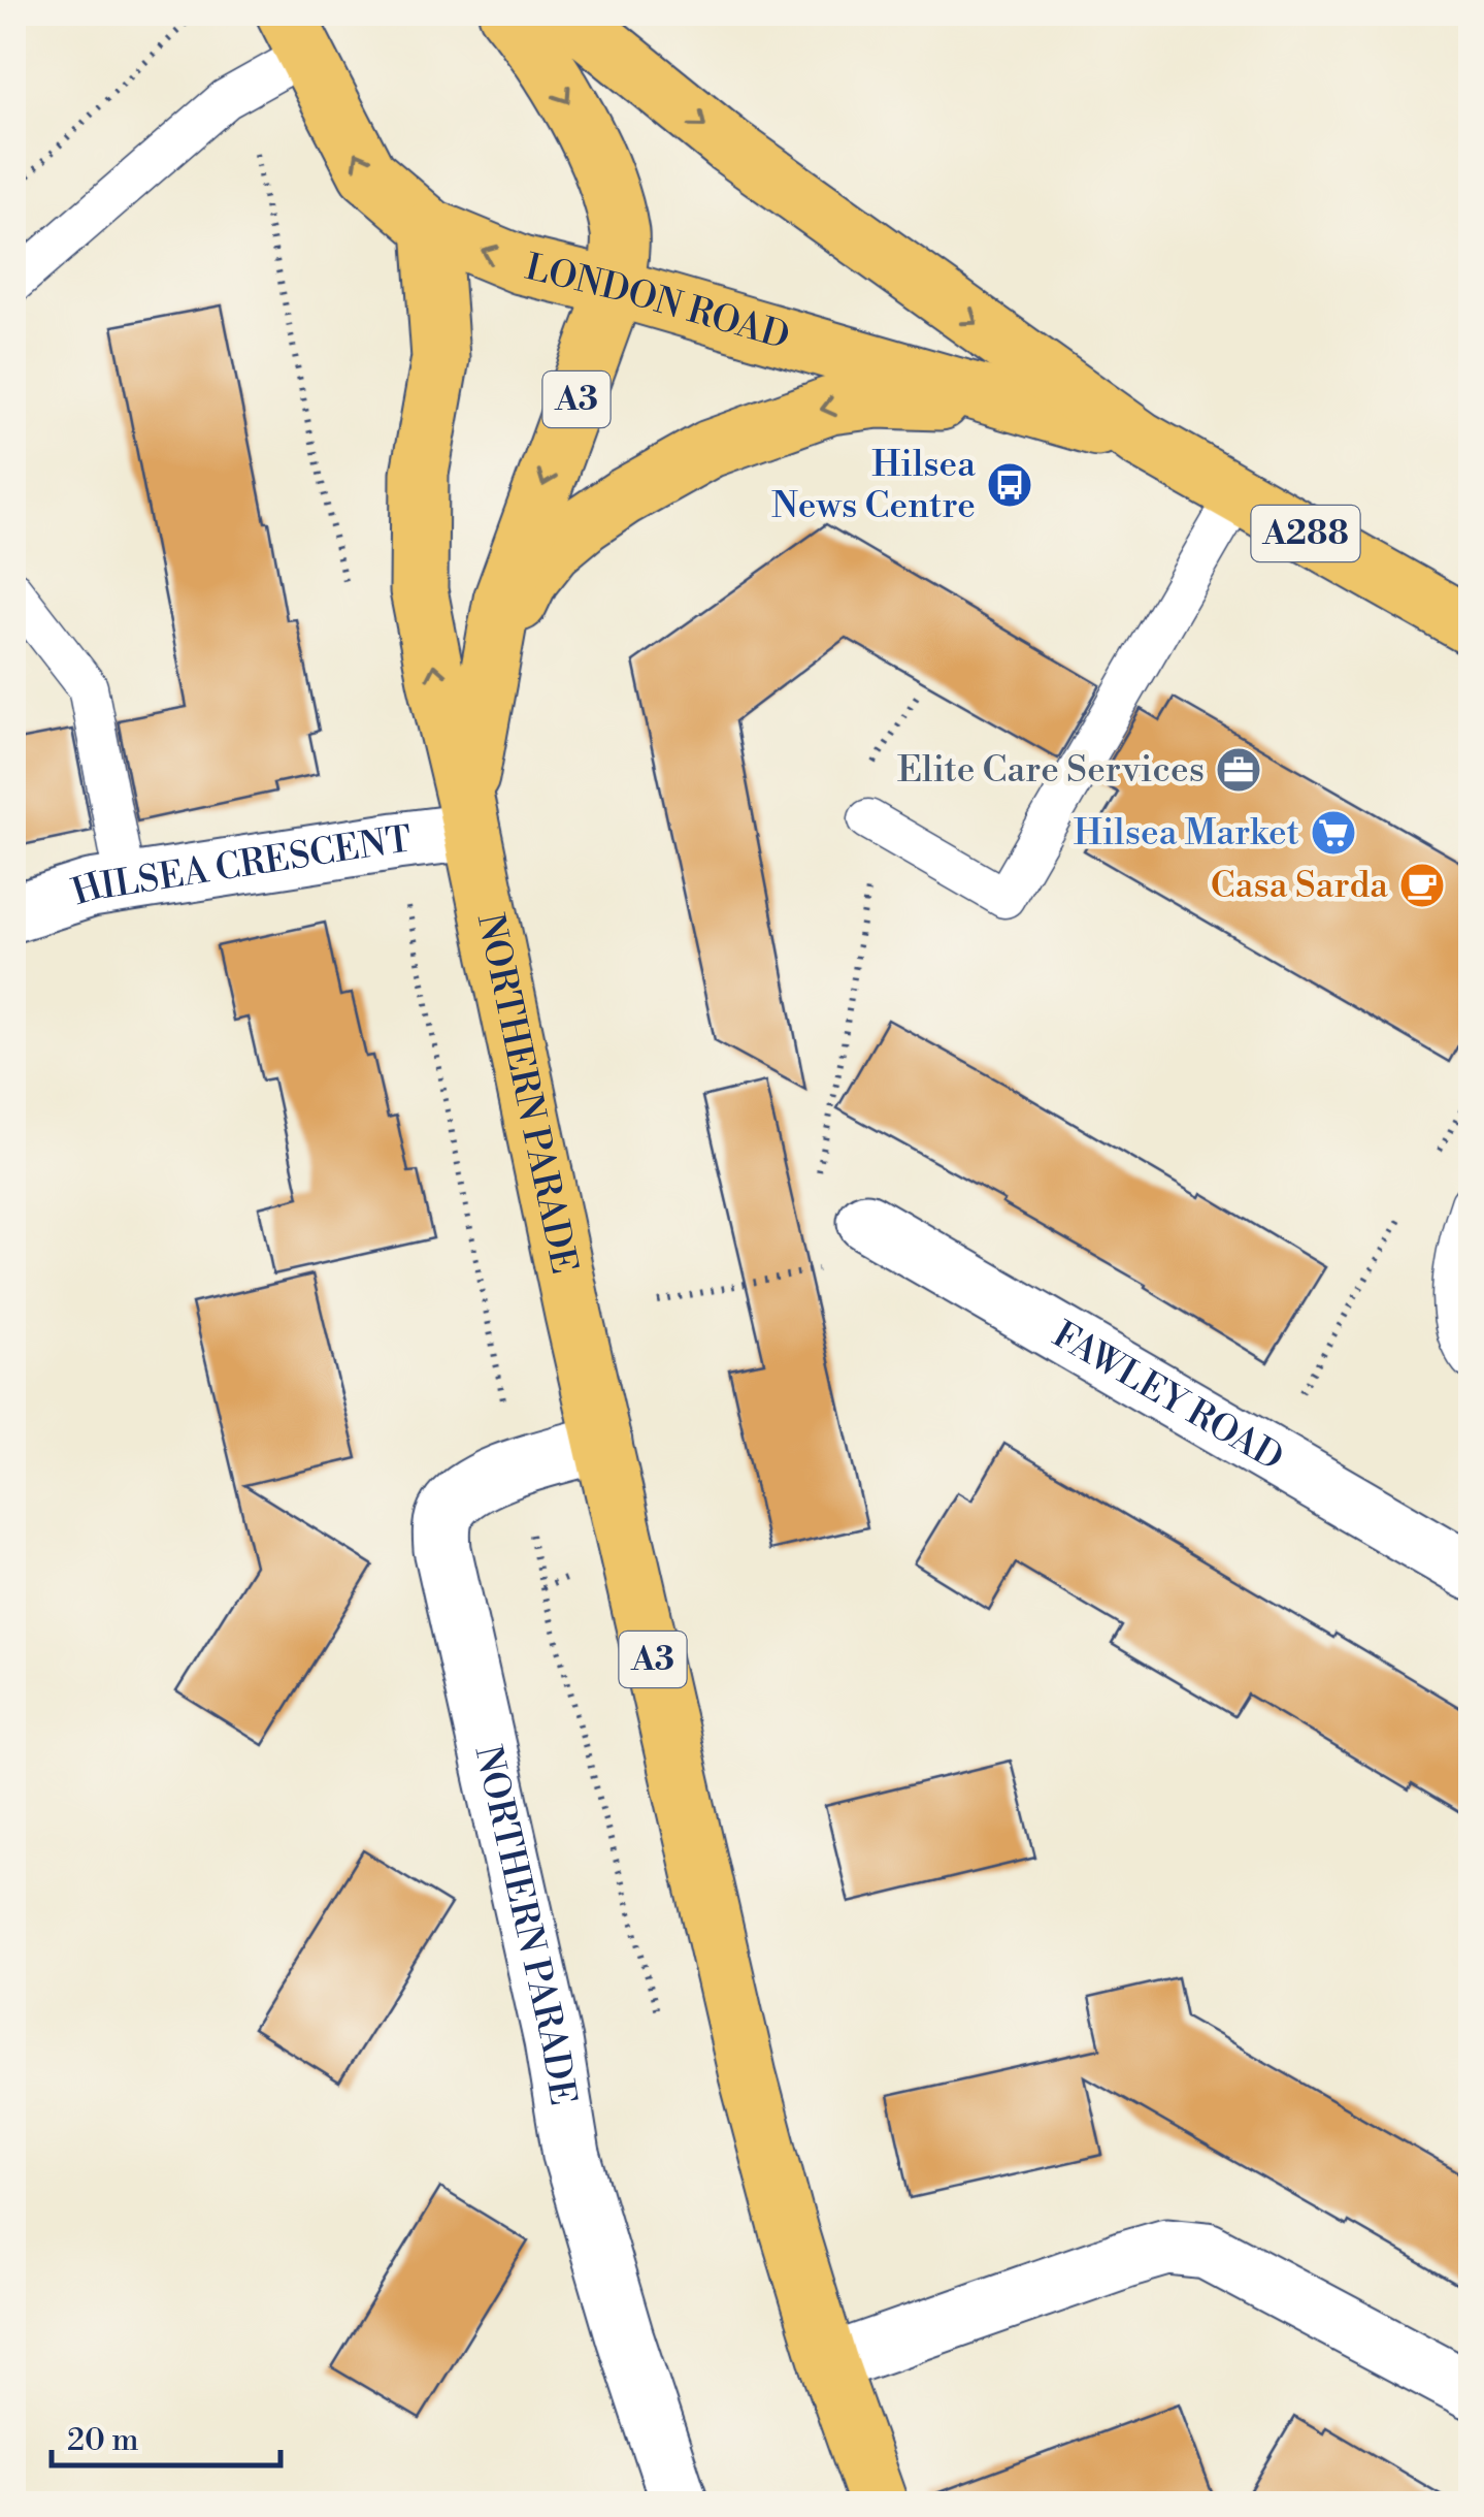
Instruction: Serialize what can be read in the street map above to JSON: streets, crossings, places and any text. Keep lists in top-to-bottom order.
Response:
{
  "streets": {
    "main road": [
      "LONDON ROAD",
      "A3",
      "A288",
      "NORTHERN PARADE"
    ],
    "street": ["HILSEA CRESCENT", "FAWLEY ROAD"]
  },
  "crossings": [
    ["LONDON ROAD", "A3"],
    ["A3", "HILSEA CRESCENT"],
    ["A3", "NORTHERN PARADE"],
    ["HILSEA CRESCENT", "NORTHERN PARADE"]
  ],
  "places": {
    "bus stop": ["Hilsea News Centre"],
    "office": ["Elite Care Services"],
    "supermarket": ["Hilsea Market"],
    "cafe": ["Casa Sarda"]
  },
  "scale_bar": "20 m"
}
